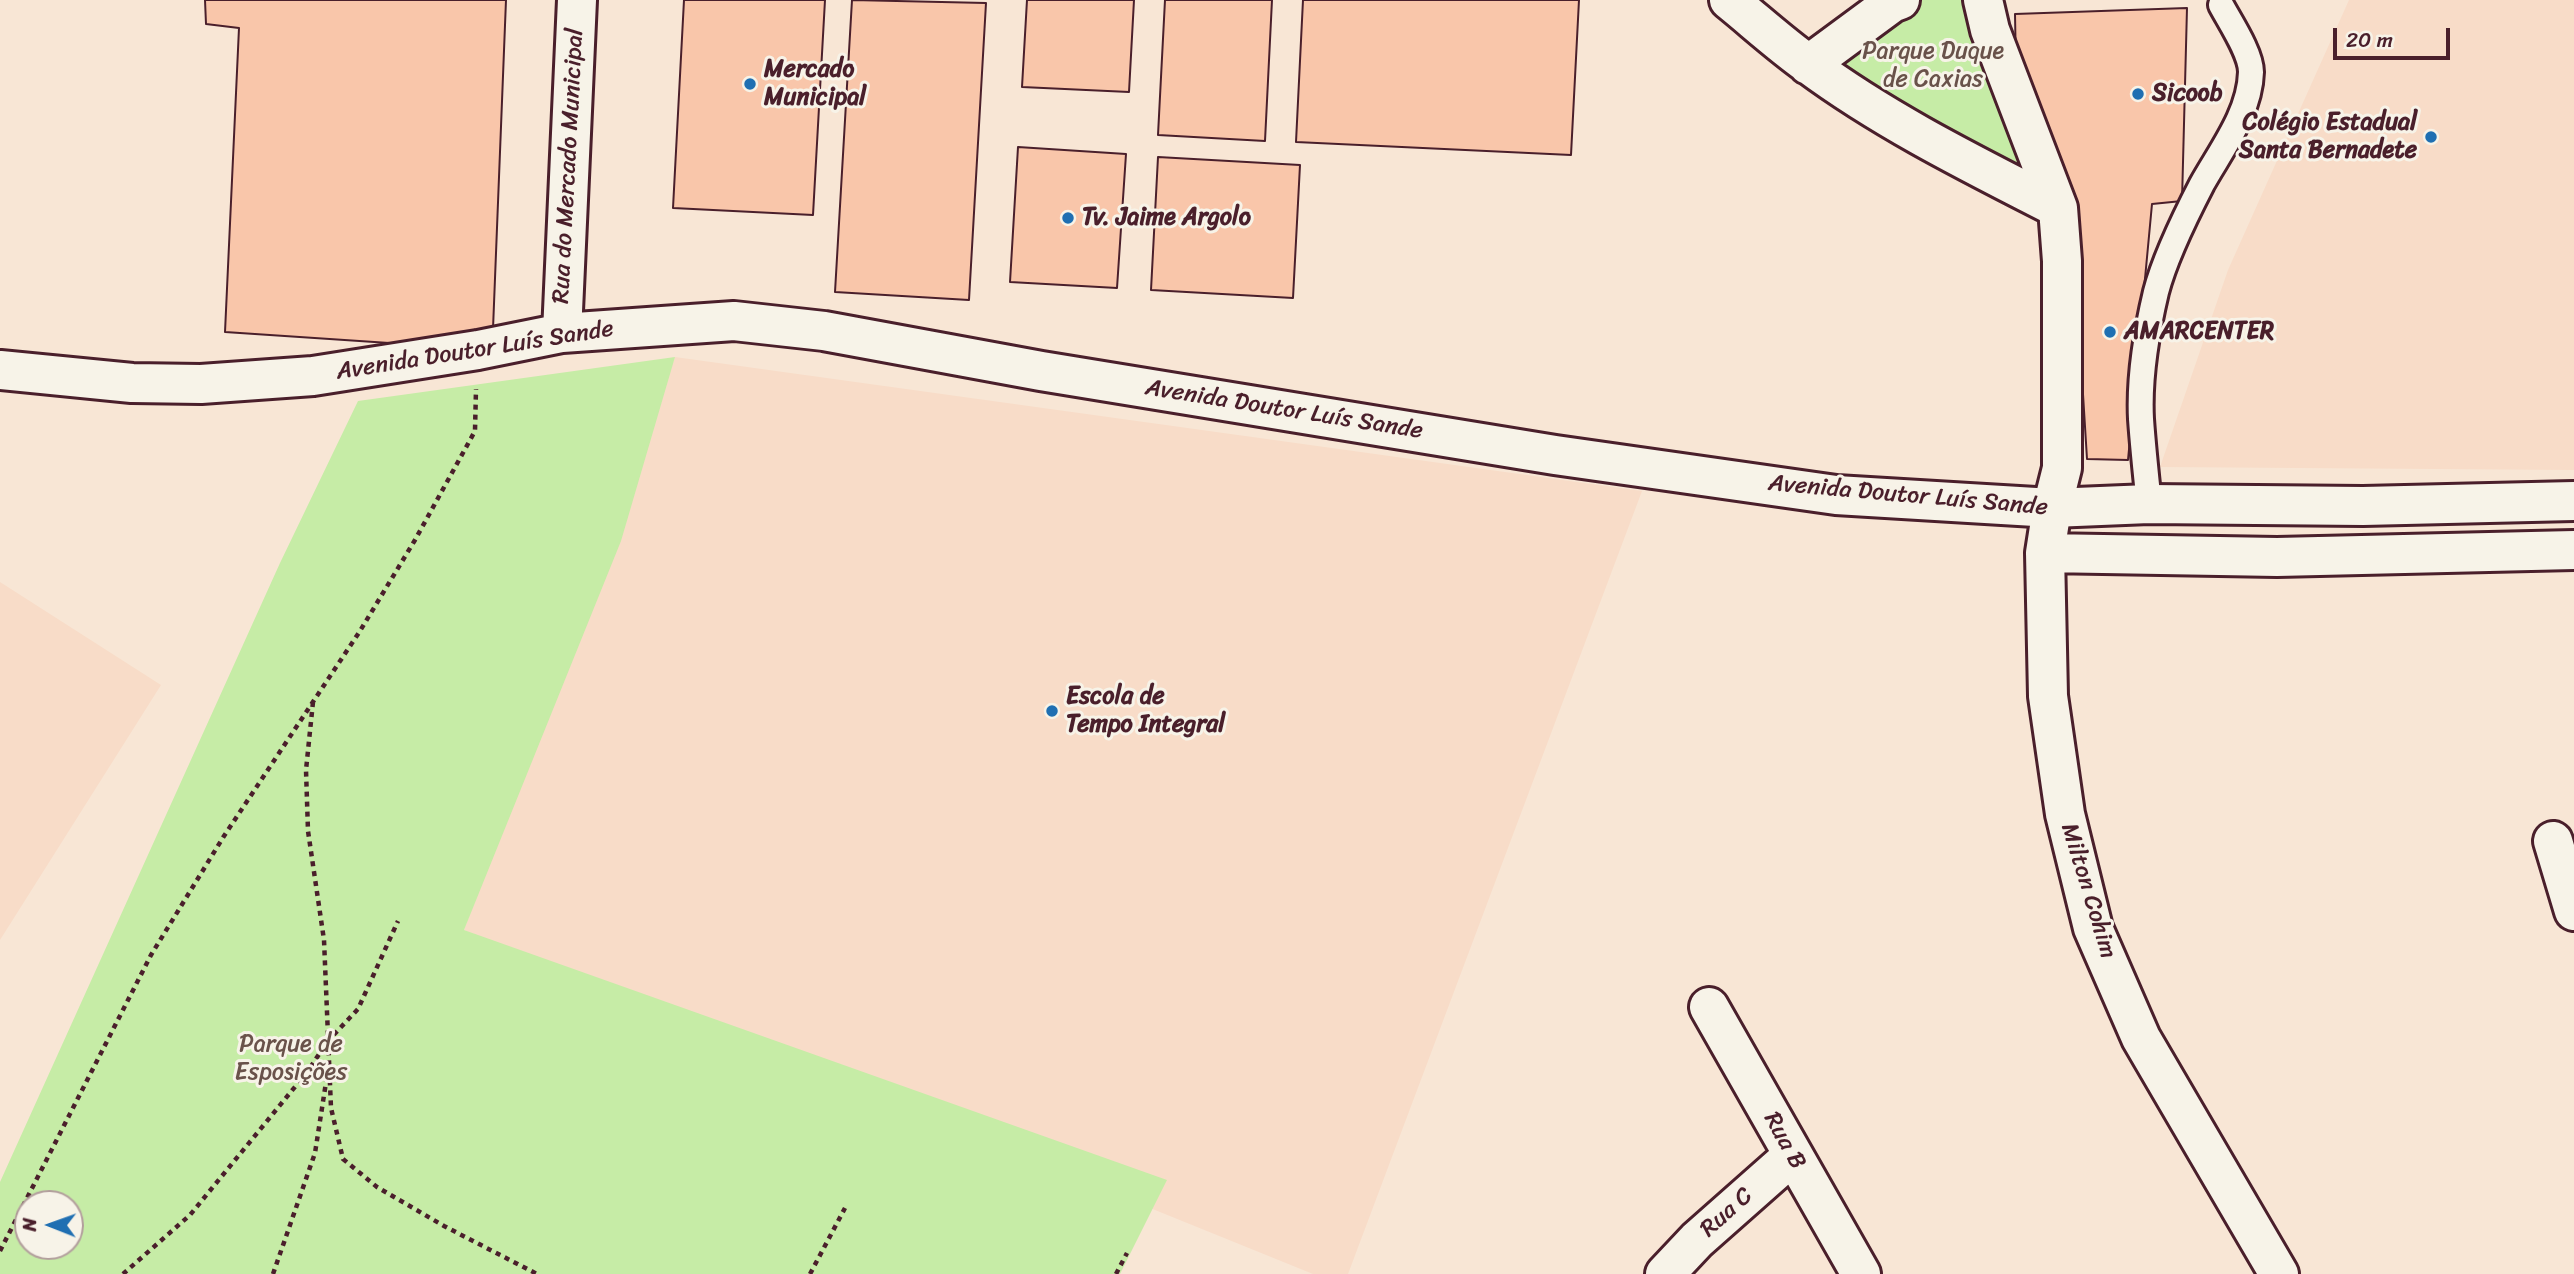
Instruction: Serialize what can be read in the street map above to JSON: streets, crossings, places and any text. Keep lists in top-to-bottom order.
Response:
{
  "streets": {
    "street": [
      "Rua do Mercado Municipal",
      "Avenida Doutor Luís Sande",
      "Milton Cohim",
      "Rua B",
      "Rua C"
    ]
  },
  "crossings": [
    ["Rua do Mercado Municipal", "Avenida Doutor Luís Sande"],
    ["Avenida Doutor Luís Sande", "Milton Cohim"],
    ["Rua B", "Rua C"]
  ],
  "parks": ["Parque Duque de Caxias", "Parque de Esposições"],
  "places": [
    "Mercado Municipal",
    "Sicoob",
    "Colégio Estadual Santa Bernadete",
    "Tv. Jaime Argolo",
    "AMARCENTER",
    "Escola de Tempo Integral"
  ],
  "scale_bar": "20 m",
  "north": "left"
}
